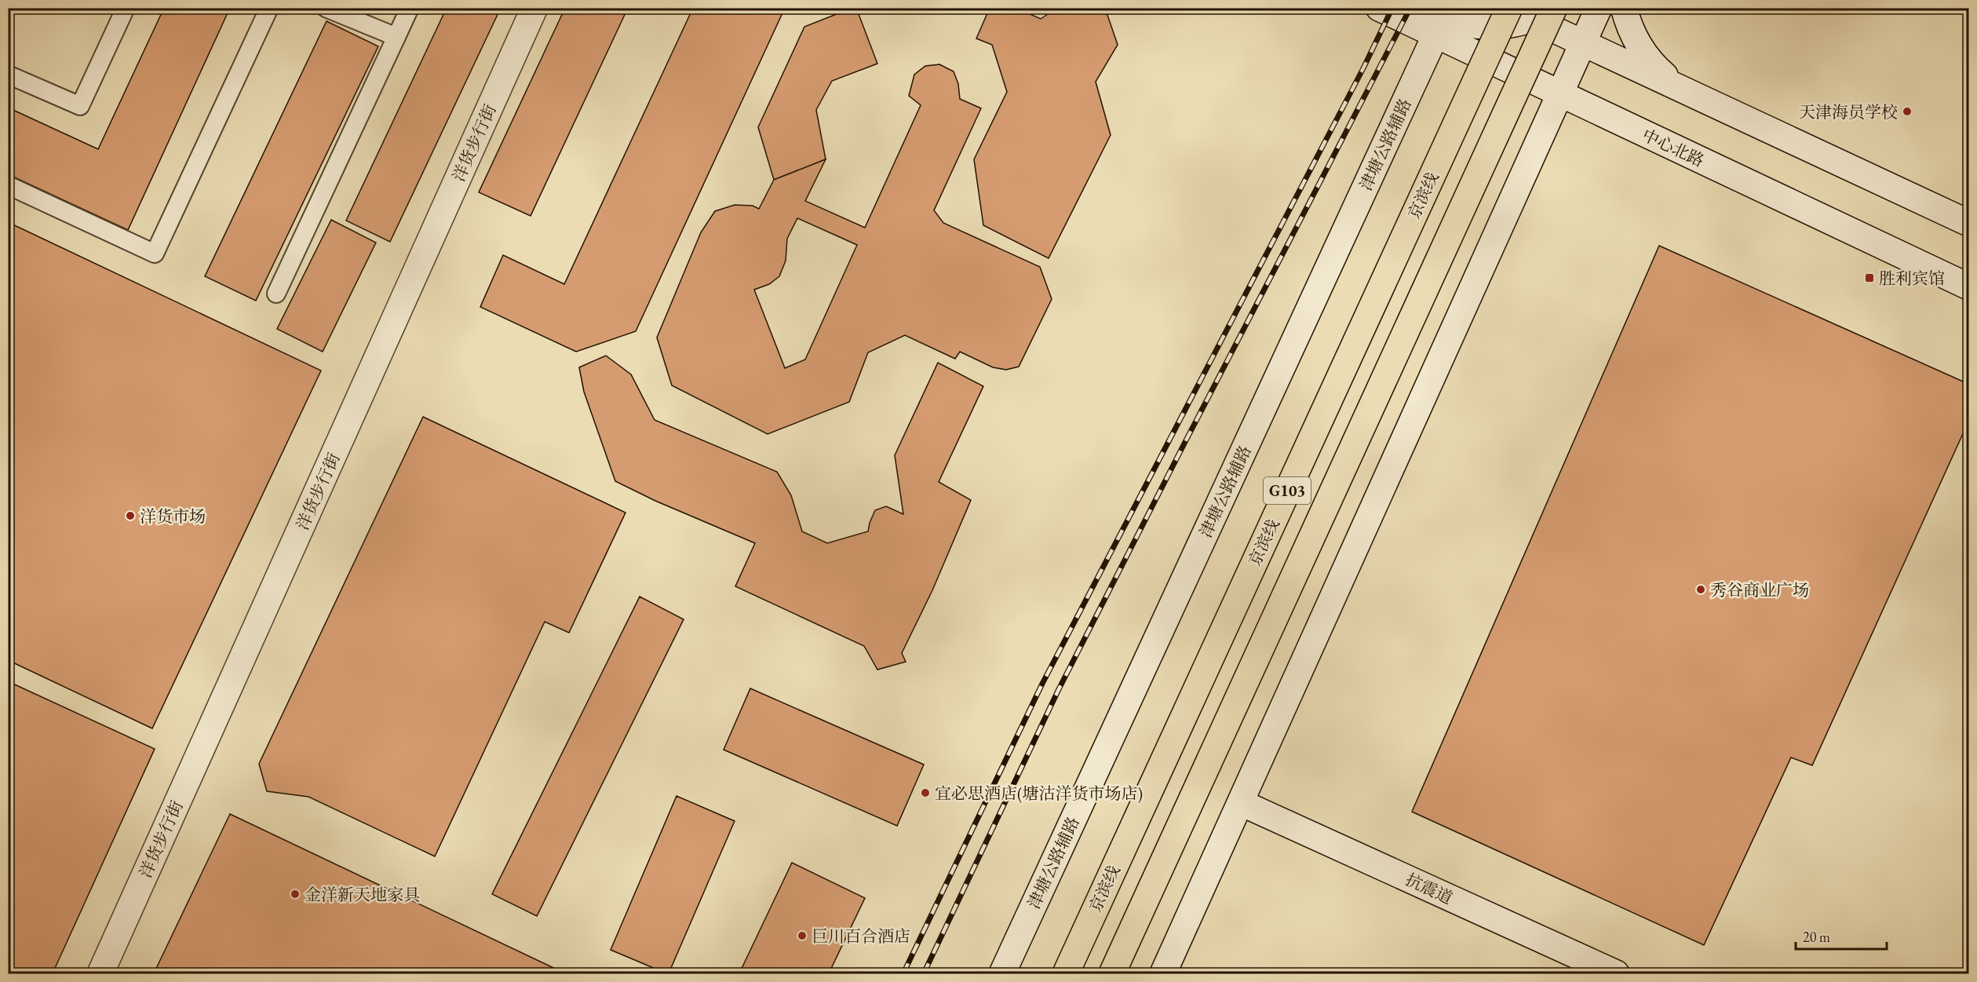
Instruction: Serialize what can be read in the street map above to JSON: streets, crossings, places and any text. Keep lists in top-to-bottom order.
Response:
{
  "streets": {
    "highway": ["京滨线", "G103"],
    "main road": [
      "洋货步行街",
      "津塘公路辅路",
      "中心北路",
      "抗震道"
    ]
  },
  "crossings": [
    ["津塘公路辅路", "中心北路"]
  ],
  "places": {
    "other": [
      "天津海员学校",
      "洋货市场",
      "秀谷商业广场",
      "宜必思酒店(塘沽洋货市场店)",
      "金洋新天地家具",
      "巨川百合酒店"
    ],
    "transit": ["胜利宾馆"]
  },
  "scale_bar": "20 m"
}
